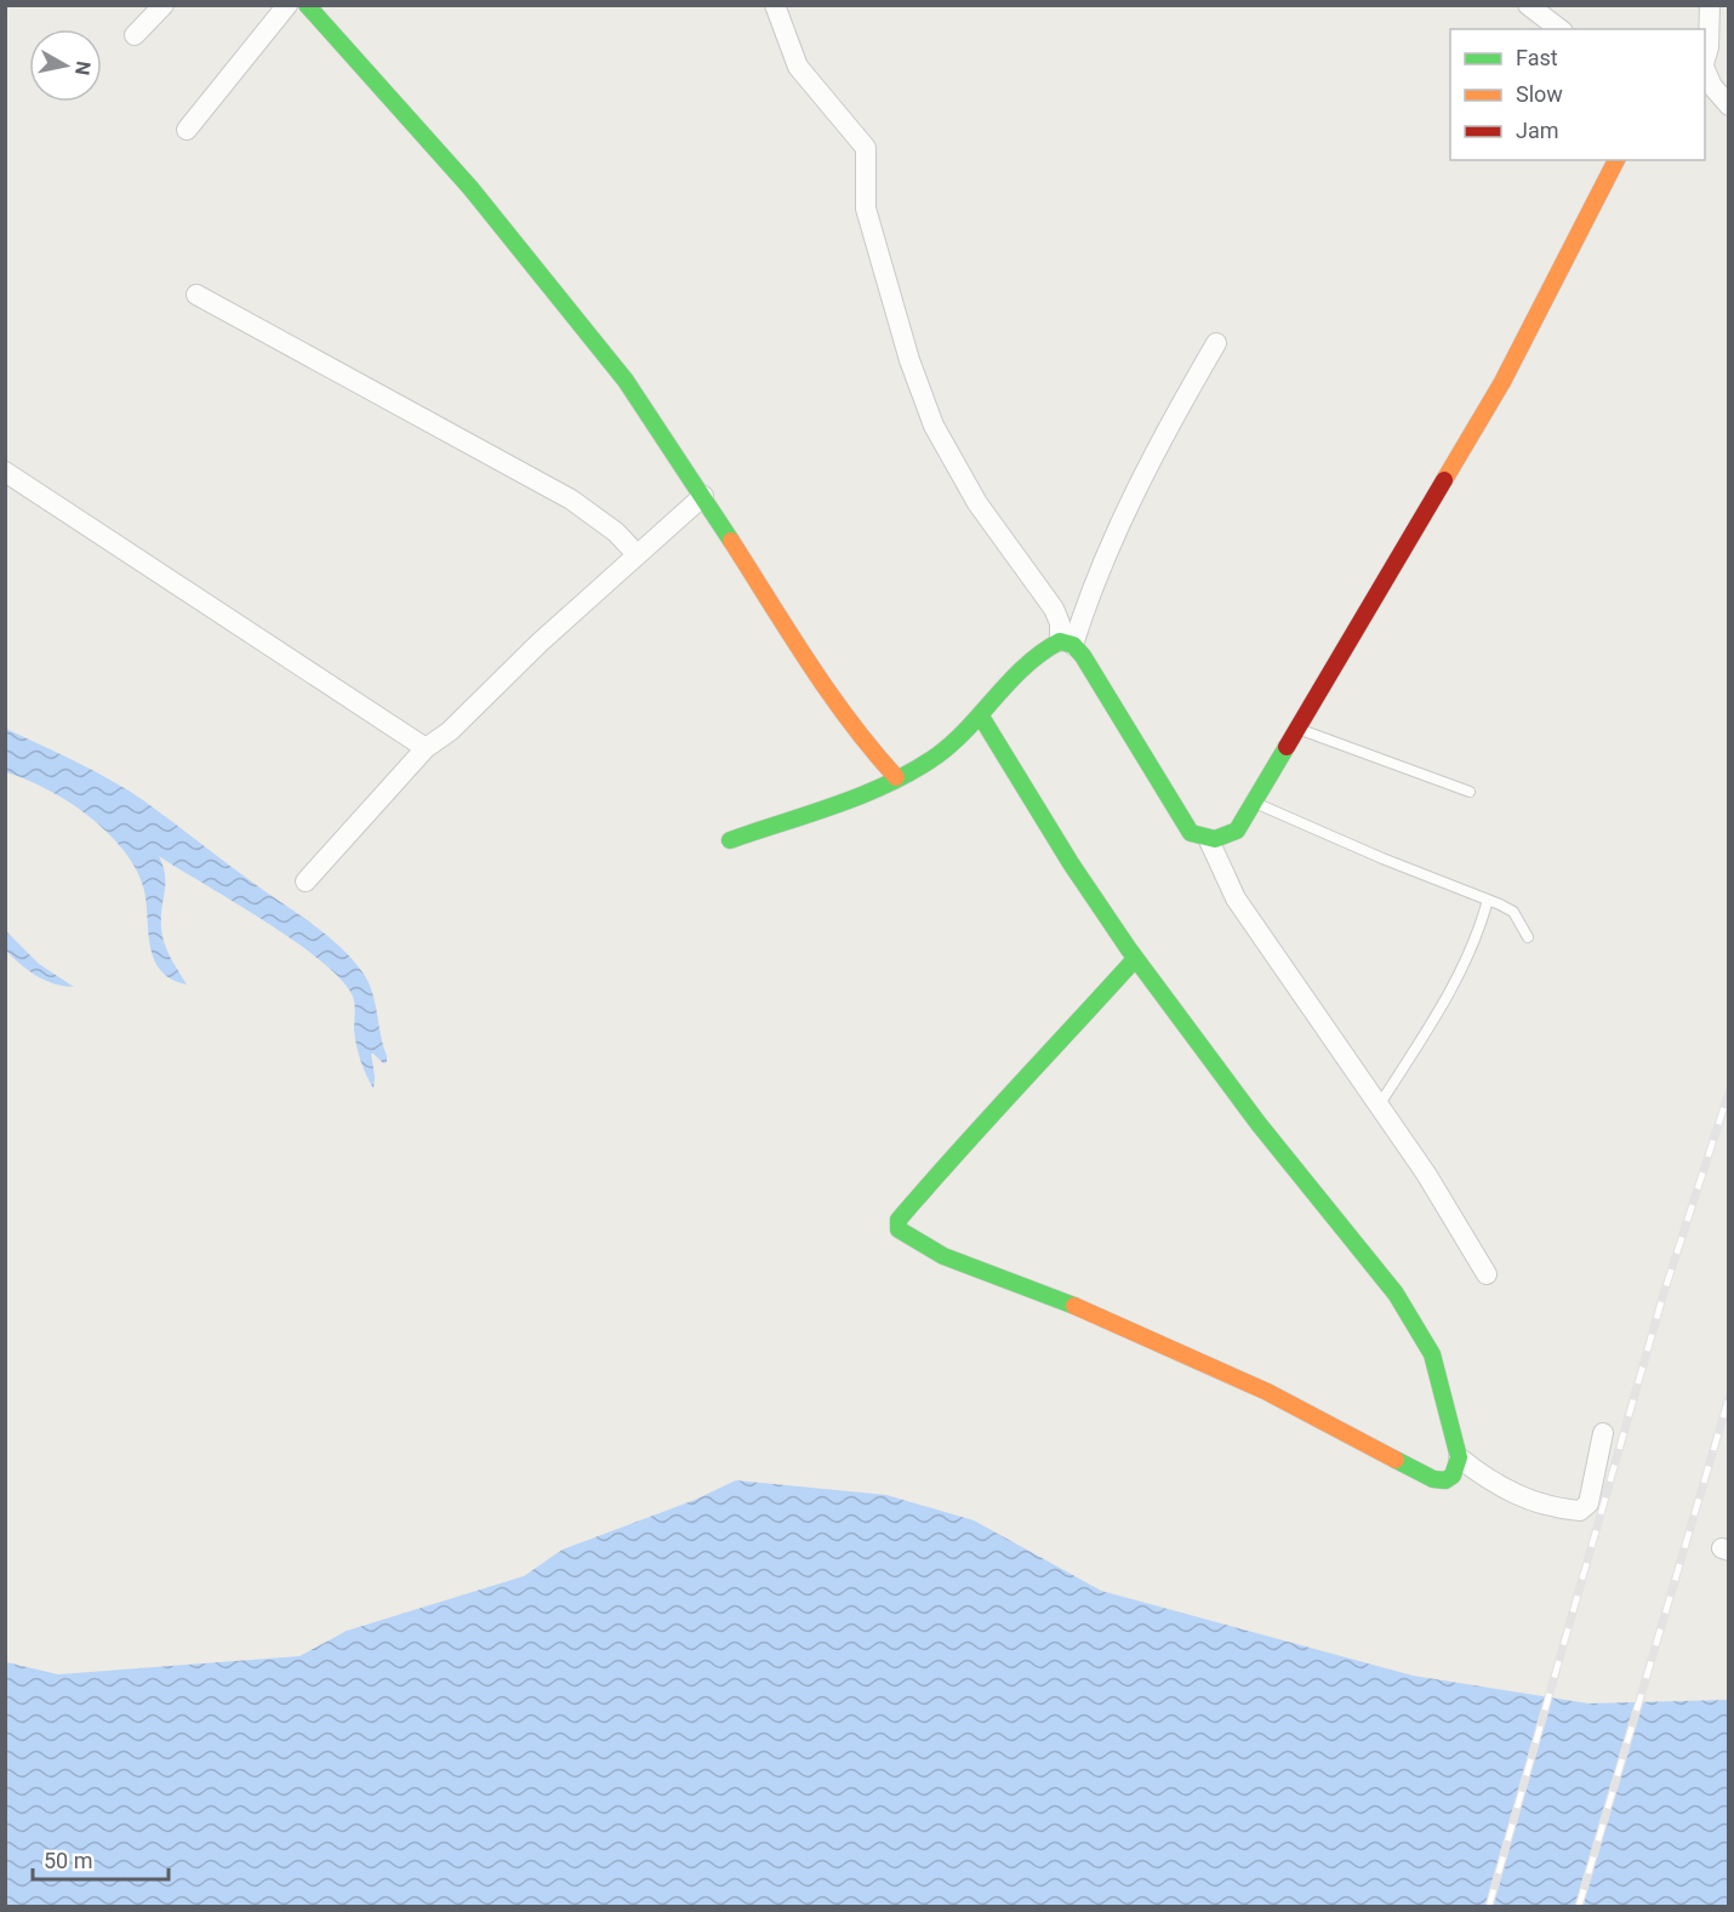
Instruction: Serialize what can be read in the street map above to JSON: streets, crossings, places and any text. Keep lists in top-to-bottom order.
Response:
{
  "legend": ["Fast", "Slow", "Jam"],
  "scale_bar": "50 m",
  "north": "right"
}
